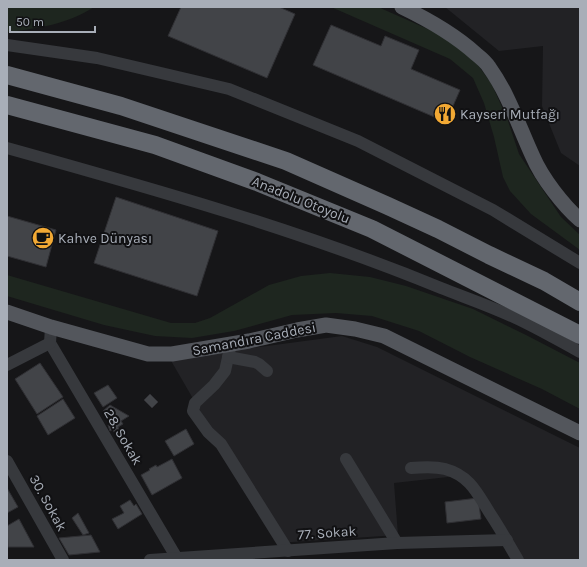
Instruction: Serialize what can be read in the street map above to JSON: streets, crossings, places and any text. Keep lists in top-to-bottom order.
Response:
{
  "streets": {
    "highway": ["Anadolu Otoyolu"],
    "main road": ["Samandıra Caddesi"],
    "street": ["28. Sokak", "30. Sokak", "77. Sokak"]
  },
  "crossings": [
    ["28. Sokak", "77. Sokak"]
  ],
  "places": {
    "restaurant": ["Kayseri Mutfağı"],
    "cafe": ["Kahve Dünyası"]
  },
  "scale_bar": "50 m"
}
